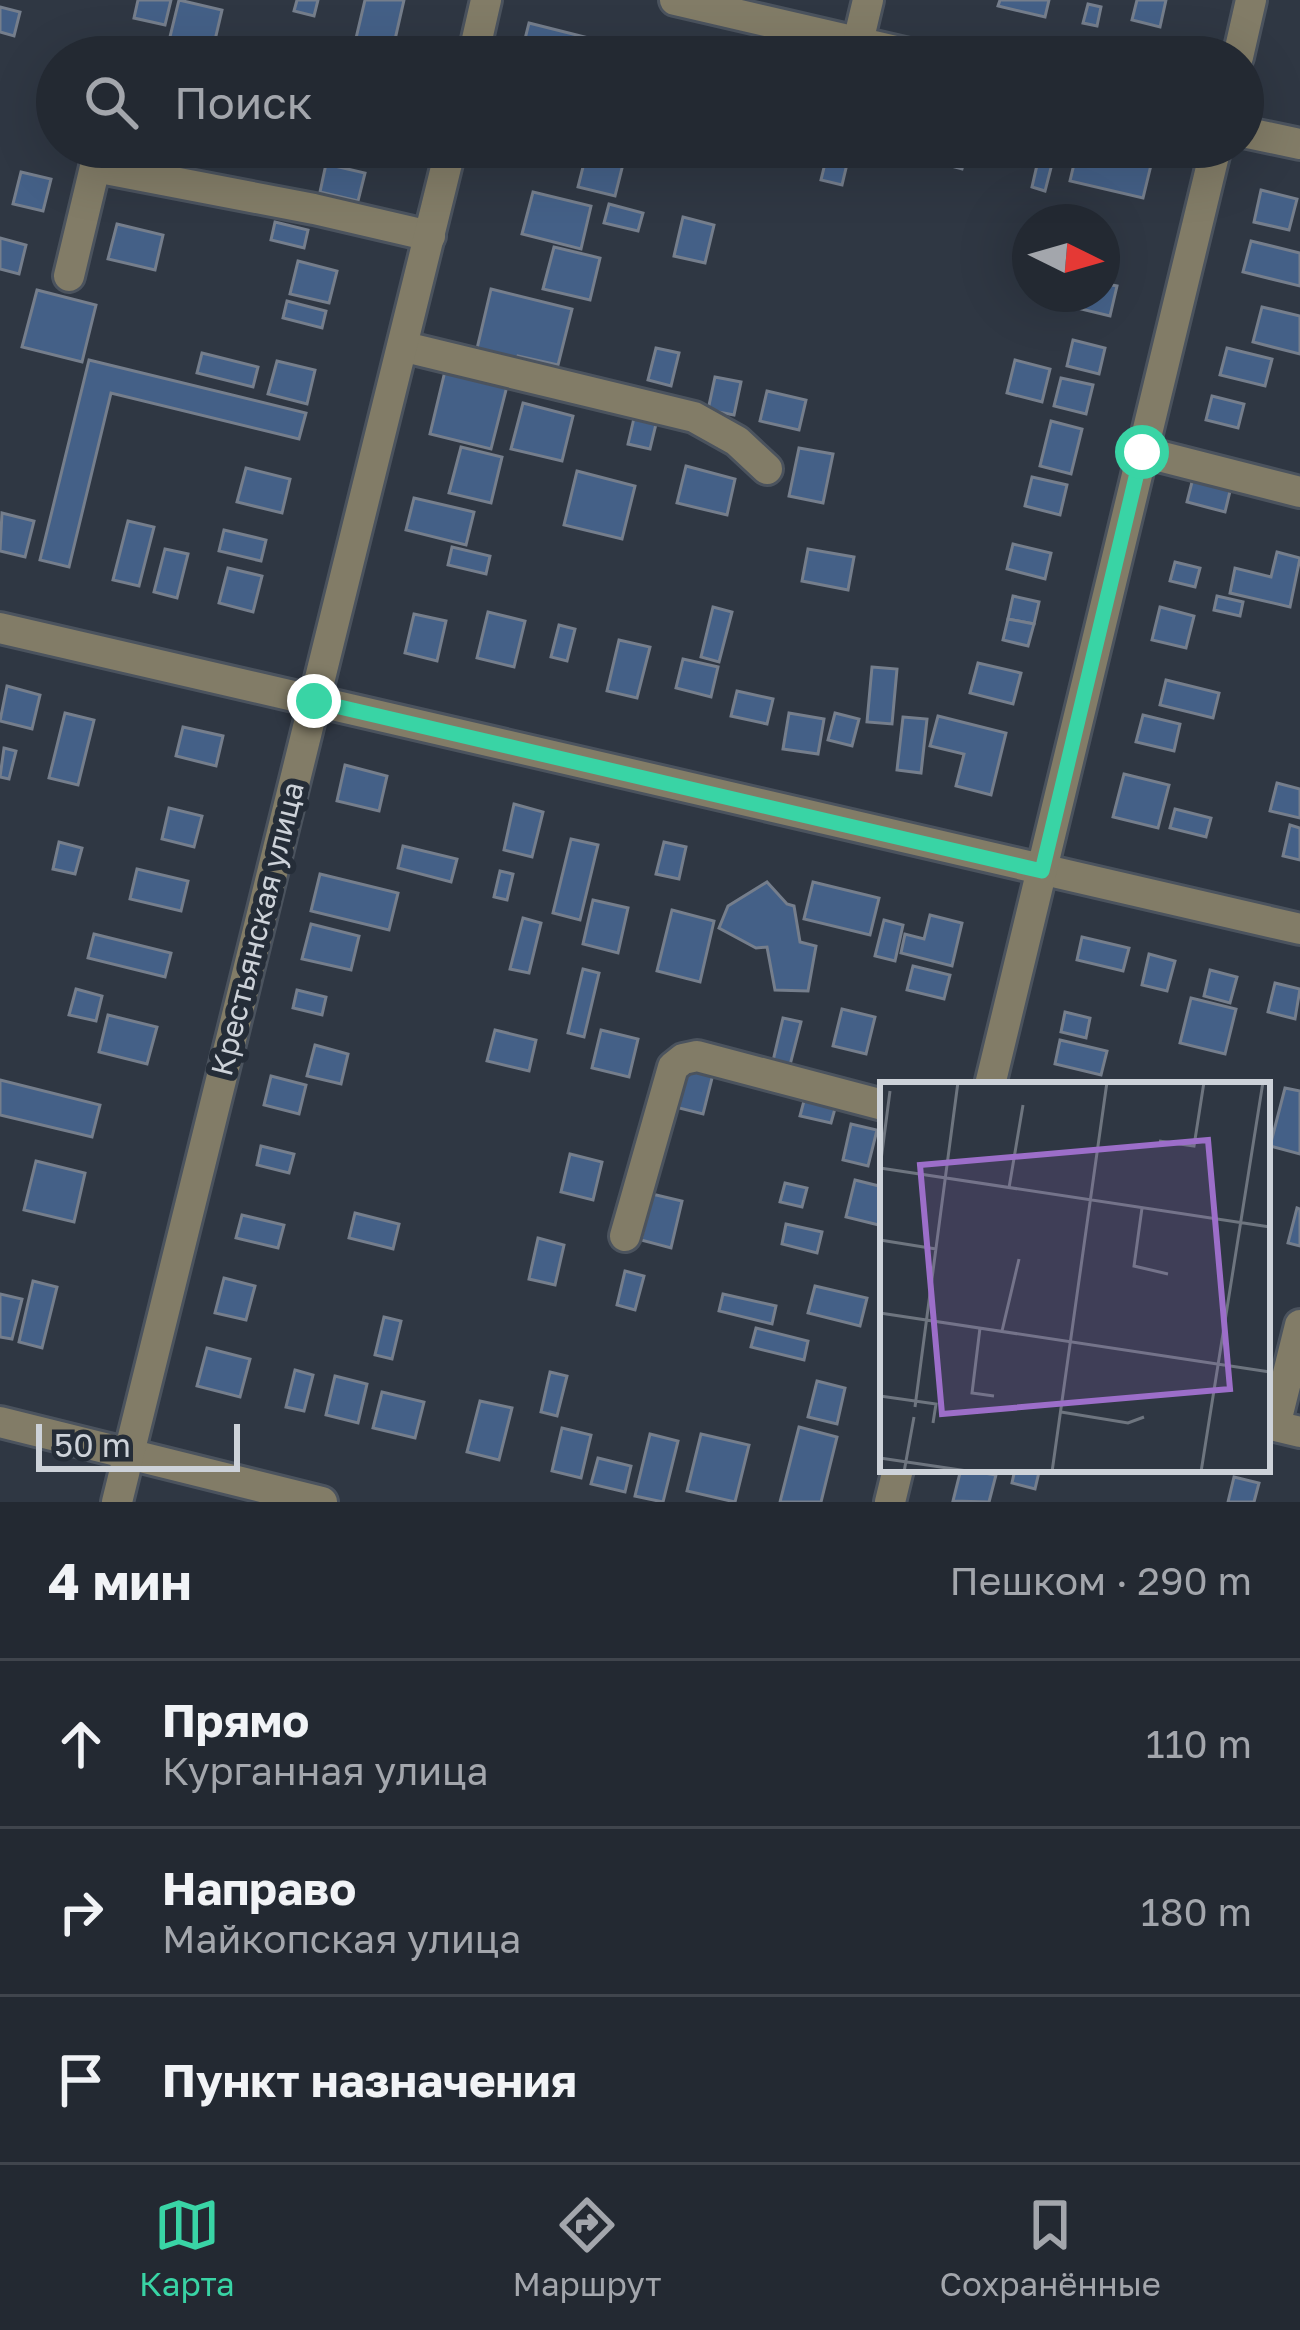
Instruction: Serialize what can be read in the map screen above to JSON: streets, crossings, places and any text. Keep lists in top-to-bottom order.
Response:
{
  "streets": {
    "street": ["Крестьянская улица"]
  },
  "scale_bar": "50 m",
  "north": "right",
  "page": {
    "search": "Поиск",
    "scale": "50 m",
    "heading": ["4 мин", "Пешком · 290 m"],
    "list": [
      ["Прямо", "Курганная улица", "110 m"],
      ["Направо", "Майкопская улица", "180 m"],
      "Пункт назначения"
    ],
    "nav": ["Карта", "Маршрут", "Сохранённые"]
  }
}
